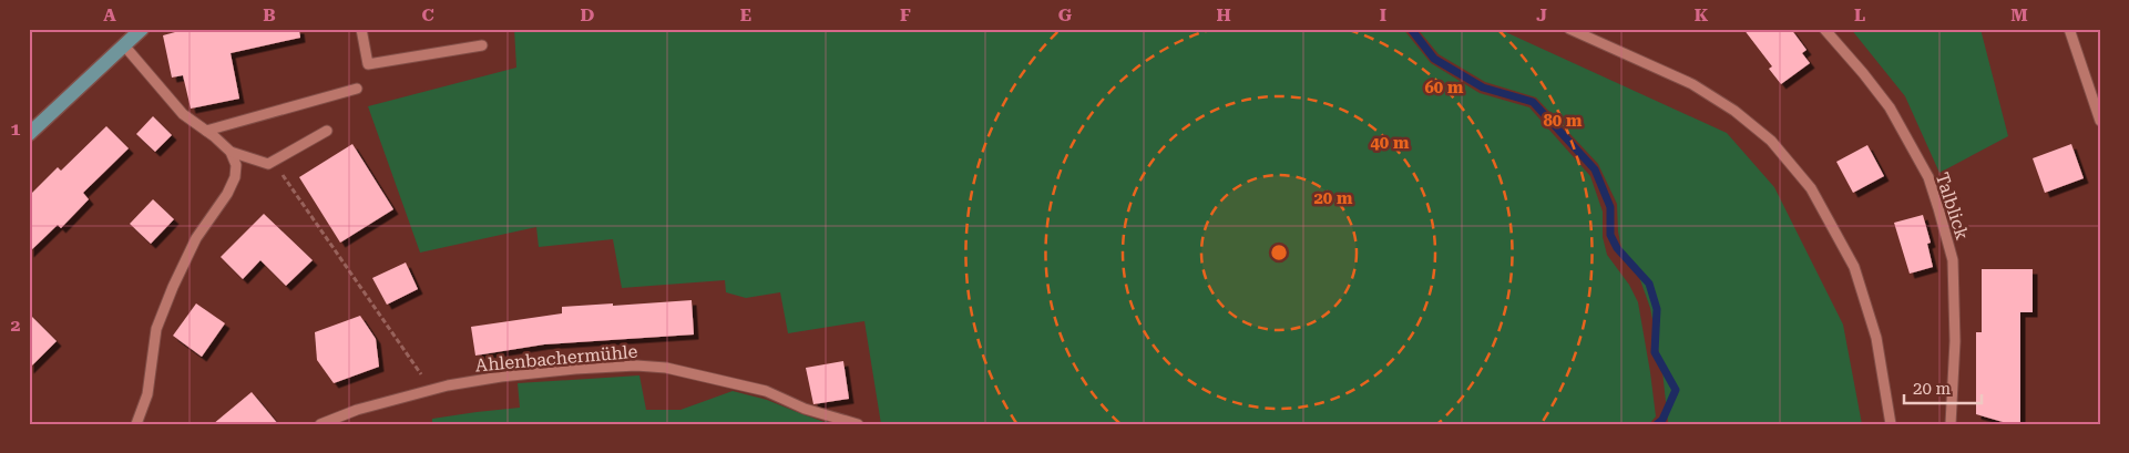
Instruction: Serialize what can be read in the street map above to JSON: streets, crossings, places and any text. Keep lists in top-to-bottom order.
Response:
{
  "streets": {
    "street": ["Talblick", "Ahlenbachermühle"]
  },
  "scale_bar": "20 m",
  "grid": {
    "columns": [
      "A",
      "B",
      "C",
      "D",
      "E",
      "F",
      "G",
      "H",
      "I",
      "J",
      "K",
      "L",
      "M"
    ],
    "rows": ["1", "2"]
  },
  "rings": [
    "60 m",
    "80 m",
    "40 m",
    "20 m"
  ]
}
